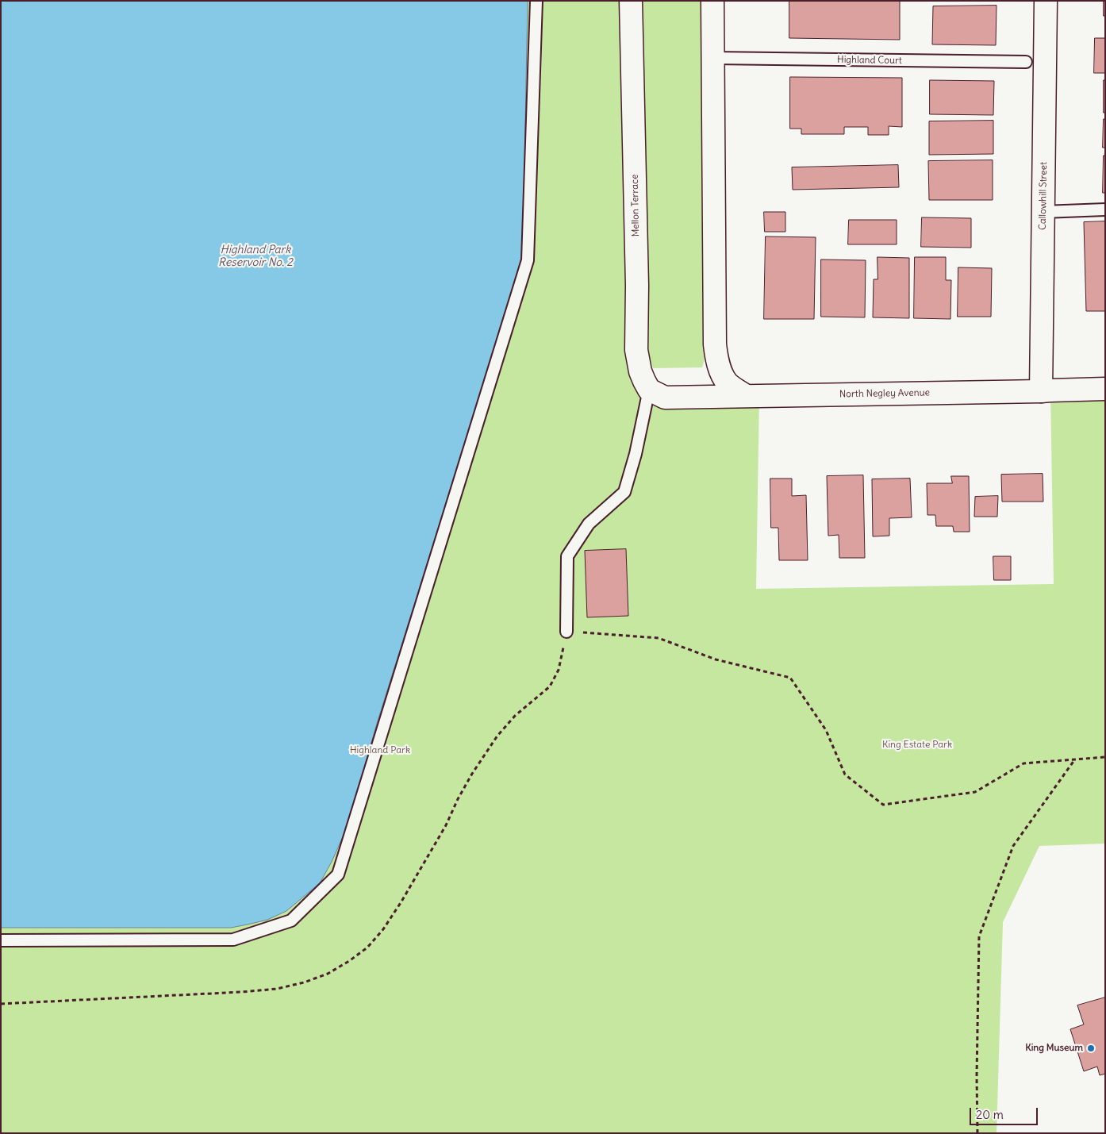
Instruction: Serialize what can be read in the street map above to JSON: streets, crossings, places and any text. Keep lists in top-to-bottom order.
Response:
{
  "streets": {
    "main road": ["Callowhill Street", "Mellon Terrace", "North Negley Avenue"],
    "lane": ["Highland Court"]
  },
  "crossings": [
    ["Callowhill Street", "North Negley Avenue"],
    ["Mellon Terrace", "North Negley Avenue"]
  ],
  "water": ["Highland Park Reservoir No. 2"],
  "parks": ["King Estate Park", "Highland Park"],
  "places": ["King Museum"],
  "scale_bar": "20 m"
}
